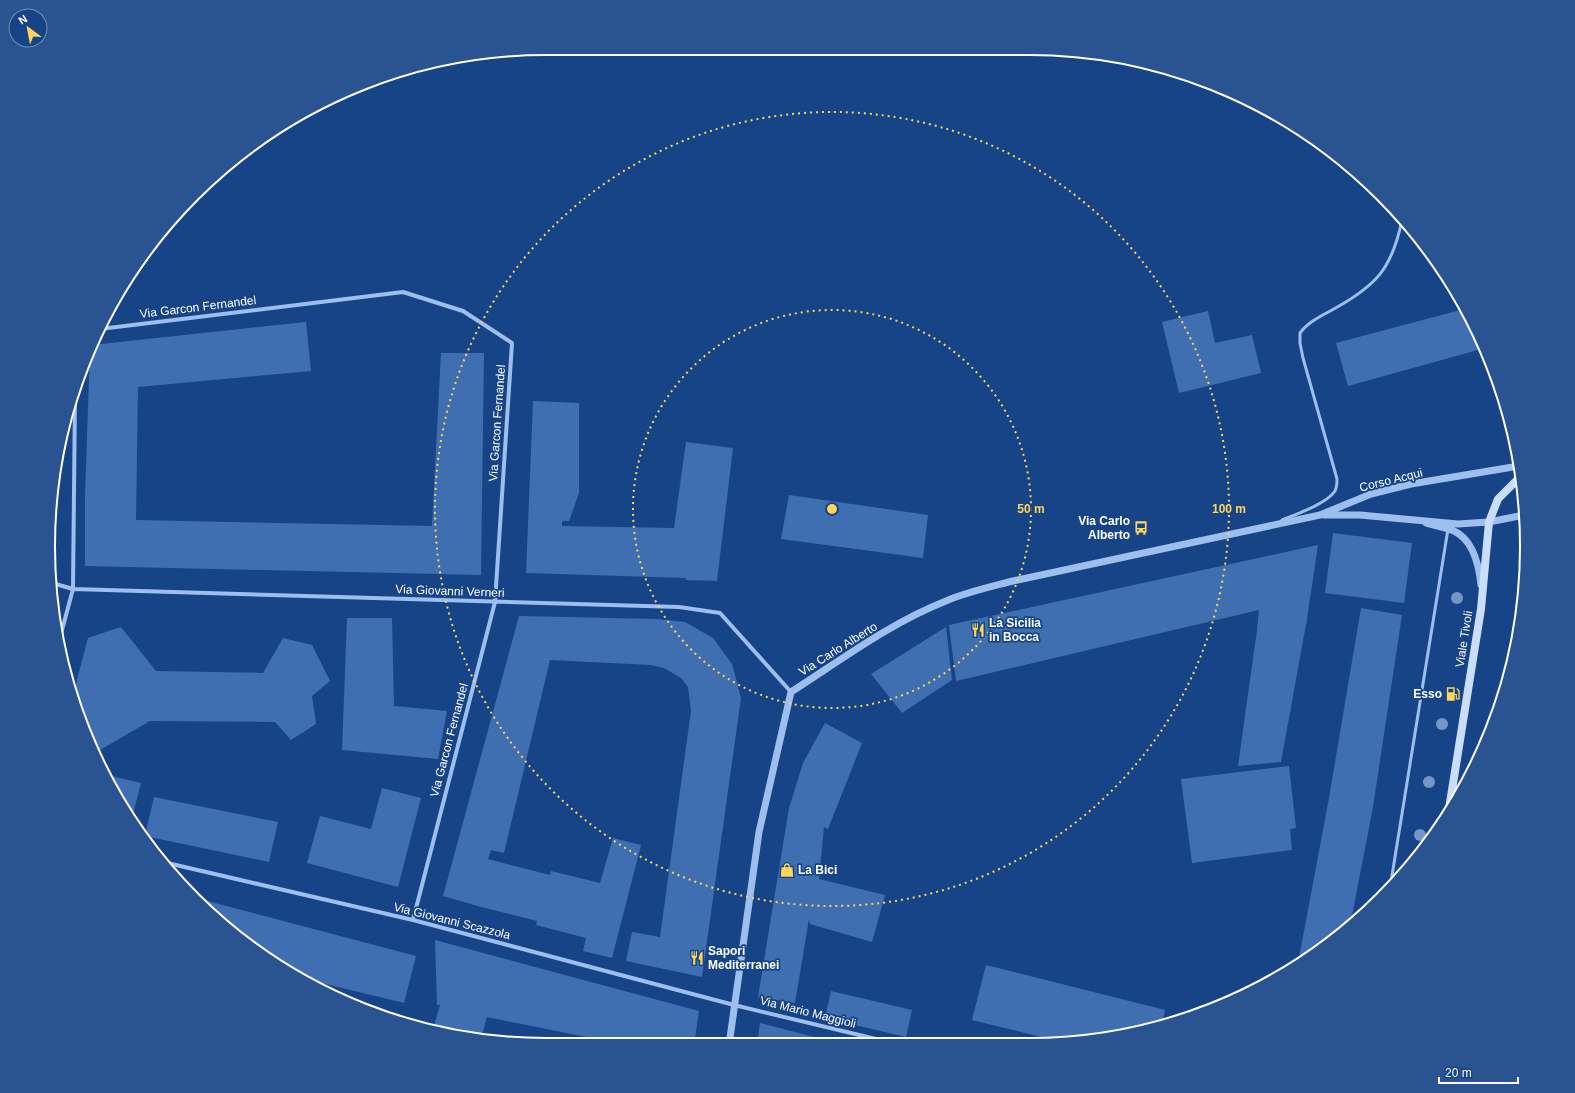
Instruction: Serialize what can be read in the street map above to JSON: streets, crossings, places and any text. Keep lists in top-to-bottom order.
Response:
{
  "streets": {
    "main road": ["Viale Tivoli"],
    "street": [
      "Via Garcon Fernandel",
      "Corso Acqui",
      "Via Giovanni Verneri",
      "Via Carlo Alberto",
      "Via Giovanni Scazzola",
      "Via Mario Maggioli"
    ]
  },
  "crossings": [
    ["Via Garcon Fernandel", "Via Giovanni Verneri"],
    ["Via Garcon Fernandel", "Via Giovanni Scazzola"],
    ["Corso Acqui", "Via Carlo Alberto"],
    ["Via Giovanni Verneri", "Via Carlo Alberto"],
    ["Via Giovanni Scazzola", "Via Mario Maggioli"]
  ],
  "places": {
    "bus stop": ["Via Carlo Alberto"],
    "restaurant": ["La Sicilia in Bocca", "Sapori Mediterranei"],
    "fuel station": ["Esso"],
    "shop": ["La Bici"]
  },
  "scale_bar": "20 m",
  "north": "top left",
  "rings": ["50 m", "100 m"]
}
